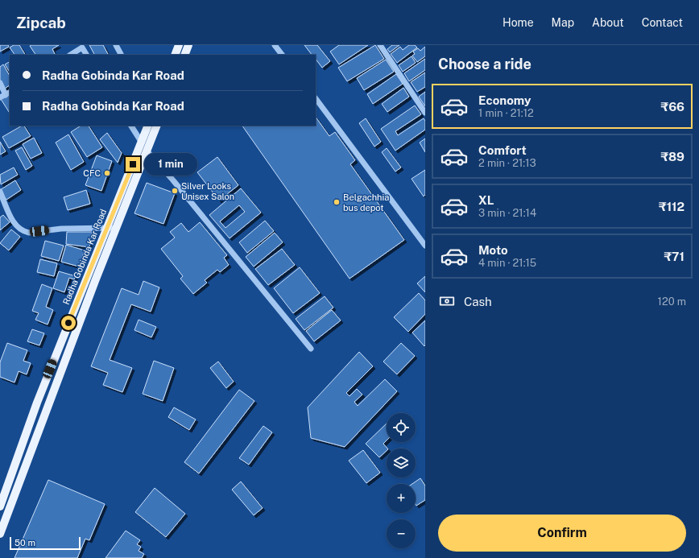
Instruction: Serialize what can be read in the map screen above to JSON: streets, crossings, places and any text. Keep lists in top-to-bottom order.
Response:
{
  "streets": {
    "main road": ["Radha Gobinda Kar Road"]
  },
  "places": ["CFC", "Silver Looks Unisex Salon", "Belgachhia bus depot"],
  "scale_bar": "50 m",
  "page": {
    "header": "Zipcab",
    "nav": [
      "Home",
      "Map",
      "About",
      "Contact"
    ],
    "heading": "Choose a ride",
    "banner": ["Radha Gobinda Kar Road", "Radha Gobinda Kar Road"],
    "list": [
      {
        "name": "Economy",
        "note": "1 min · 21:12",
        "value": "₹66"
      },
      {
        "name": "Comfort",
        "note": "2 min · 21:13",
        "value": "₹89"
      },
      {
        "name": "XL",
        "note": "3 min · 21:14",
        "value": "₹112"
      },
      {
        "name": "Moto",
        "note": "4 min · 21:15",
        "value": "₹71"
      }
    ],
    "bubble": "1 min",
    "pay": ["Cash", "120 m"],
    "map_buttons": ["+", "−"],
    "buttons": "Confirm",
    "scale": "50 m"
  }
}
